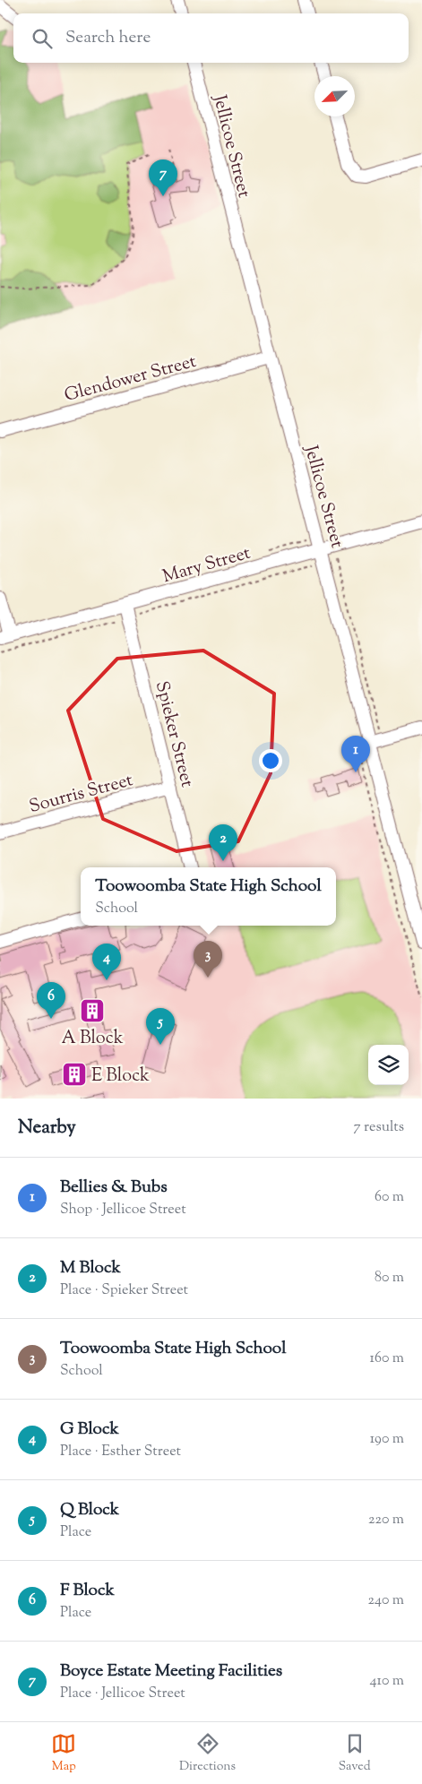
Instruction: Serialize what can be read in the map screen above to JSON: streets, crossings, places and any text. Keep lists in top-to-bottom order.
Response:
{
  "streets": {
    "street": [
      "Jellicoe Street",
      "Glendower Street",
      "Mary Street",
      "Spieker Street",
      "Sourris Street"
    ]
  },
  "crossings": [
    ["Jellicoe Street", "Glendower Street"],
    ["Jellicoe Street", "Mary Street"],
    ["Mary Street", "Spieker Street"],
    ["Spieker Street", "Sourris Street"]
  ],
  "places": {
    "building": ["A Block", "E Block"]
  },
  "north": "bottom left",
  "page": {
    "search": "Search here",
    "pins": [
      "7",
      "1",
      "2",
      "3",
      "4",
      "6",
      "5"
    ],
    "popup": ["Toowoomba State High School", "School"],
    "heading": ["Nearby", "7 results"],
    "list": [
      {
        "mark": "1",
        "name": "Bellies & Bubs",
        "note": "Shop · Jellicoe Street",
        "value": "60 m"
      },
      {
        "mark": "2",
        "name": "M Block",
        "note": "Place · Spieker Street",
        "value": "80 m"
      },
      {
        "mark": "3",
        "name": "Toowoomba State High School",
        "note": "School",
        "value": "160 m"
      },
      {
        "mark": "4",
        "name": "G Block",
        "note": "Place · Esther Street",
        "value": "190 m"
      },
      {
        "mark": "5",
        "name": "Q Block",
        "note": "Place",
        "value": "220 m"
      },
      {
        "mark": "6",
        "name": "F Block",
        "note": "Place",
        "value": "240 m"
      },
      {
        "mark": "7",
        "name": "Boyce Estate Meeting Facilities",
        "note": "Place · Jellicoe Street",
        "value": "410 m"
      }
    ],
    "nav": ["Map", "Directions", "Saved"]
  }
}
